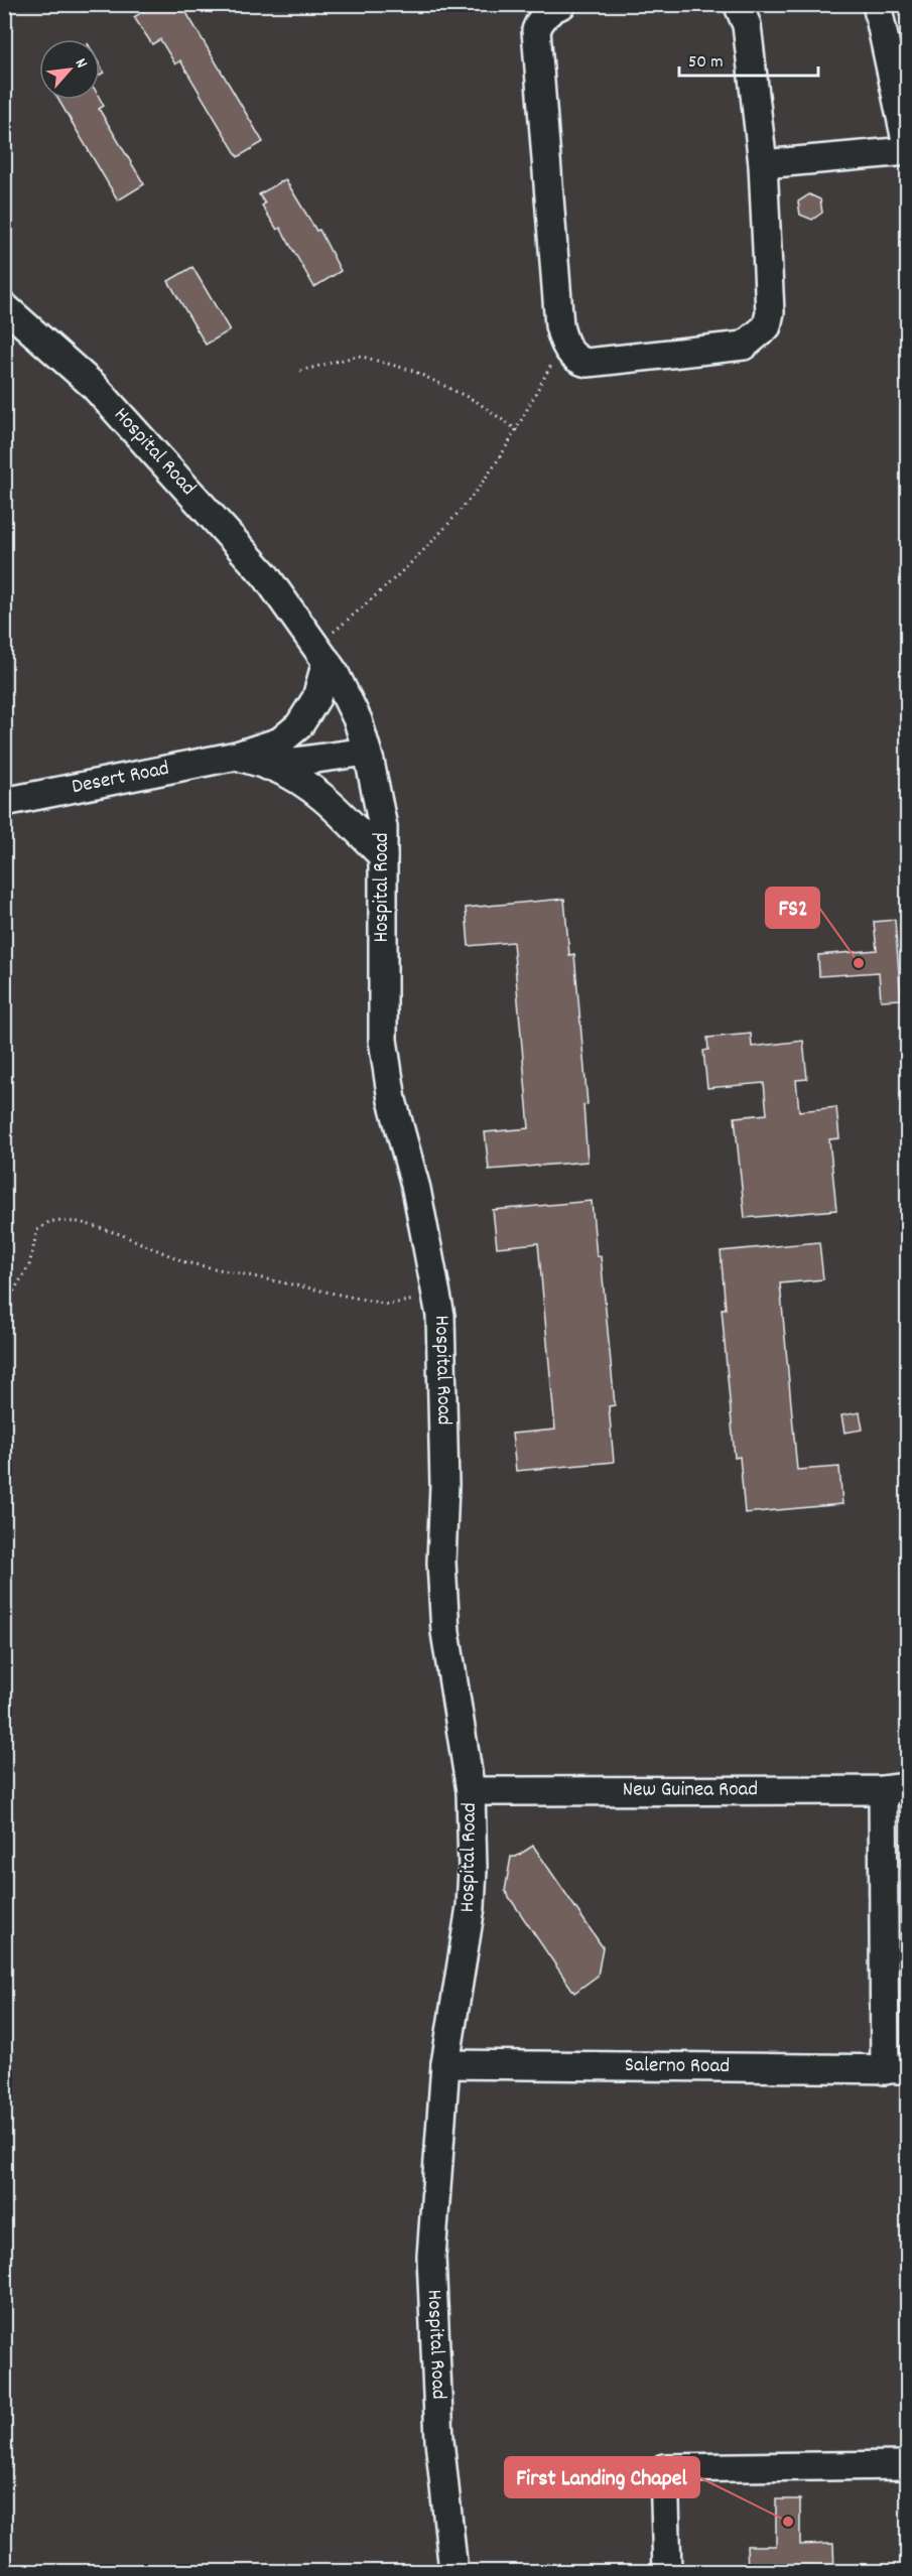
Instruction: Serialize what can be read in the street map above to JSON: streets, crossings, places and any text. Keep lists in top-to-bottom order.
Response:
{
  "streets": {
    "street": [
      "Hospital Road",
      "Desert Road",
      "New Guinea Road",
      "Salerno Road"
    ]
  },
  "crossings": [
    ["Hospital Road", "Desert Road"],
    ["Hospital Road", "New Guinea Road"],
    ["Hospital Road", "Salerno Road"]
  ],
  "places": ["FS2", "First Landing Chapel"],
  "scale_bar": "50 m",
  "north": "top right"
}
